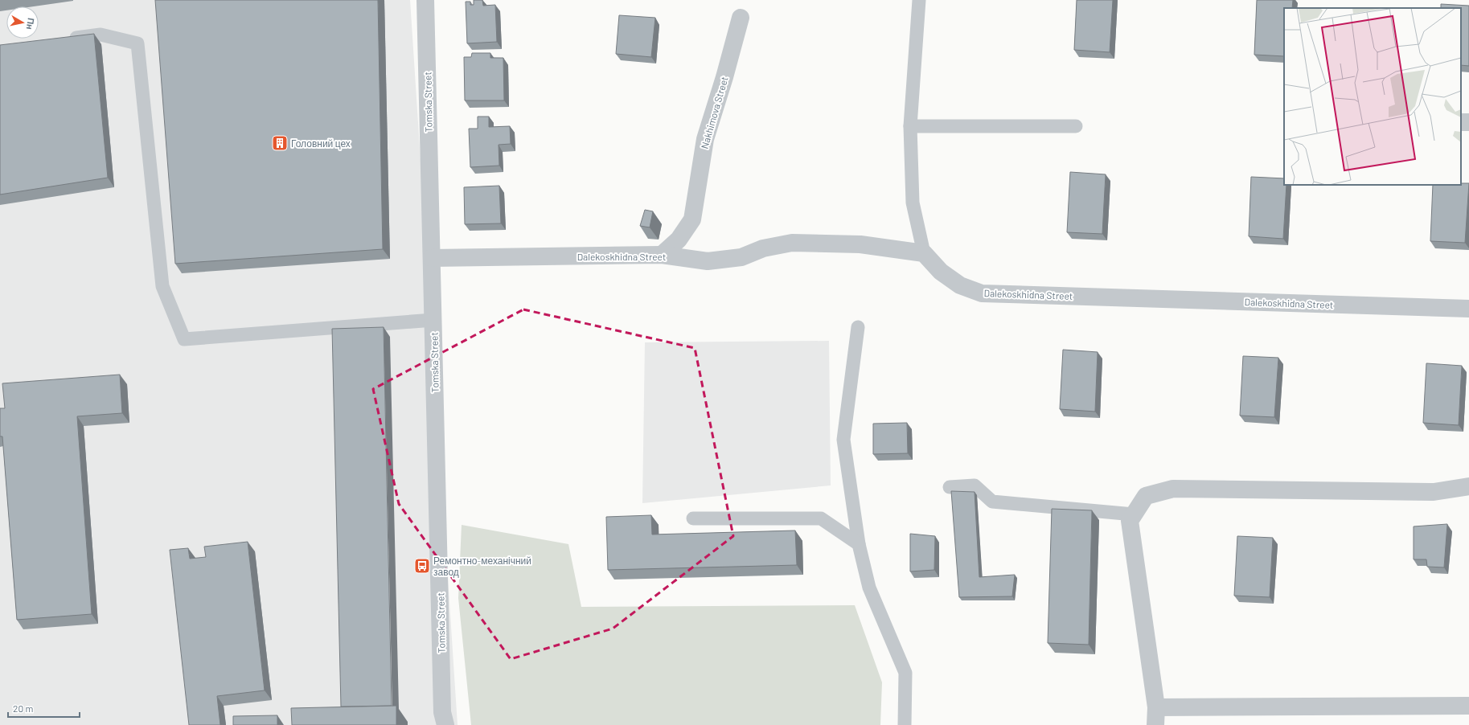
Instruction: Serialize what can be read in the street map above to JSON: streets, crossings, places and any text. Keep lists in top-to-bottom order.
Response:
{
  "streets": {
    "street": ["Tomska Street", "Nakhimova Street", "Dalekoskhidna Street"]
  },
  "crossings": [
    ["Tomska Street", "Dalekoskhidna Street"],
    ["Nakhimova Street", "Dalekoskhidna Street"]
  ],
  "places": {
    "building": ["Головний цех"],
    "bus stop": ["Ремонтно-механічний завод"]
  },
  "scale_bar": "20 m",
  "north": "right"
}
